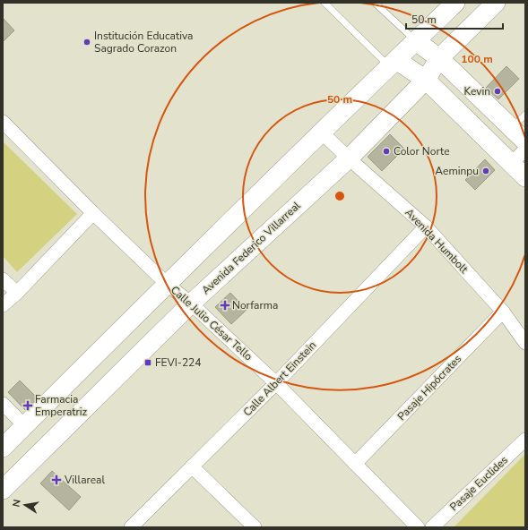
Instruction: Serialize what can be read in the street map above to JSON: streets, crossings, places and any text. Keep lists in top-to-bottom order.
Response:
{
  "streets": {
    "main road": ["Avenida Federico Villarreal"],
    "street": [
      "Avenida Humbolt",
      "Calle Julio César Tello",
      "Calle Albert Einstein",
      "Pasaje Hipócrates",
      "Pasaje Euclides"
    ]
  },
  "crossings": [
    ["Avenida Humbolt", "Avenida Federico Villarreal"],
    ["Avenida Humbolt", "Calle Albert Einstein"],
    ["Avenida Humbolt", "Pasaje Hipócrates"],
    ["Avenida Federico Villarreal", "Calle Julio César Tello"],
    ["Calle Julio César Tello", "Calle Albert Einstein"],
    ["Calle Julio César Tello", "Pasaje Hipócrates"]
  ],
  "places": {
    "other": [
      "Institución Educativa Sagrado Corazon",
      "Kevin",
      "Color Norte",
      "Aeminpu"
    ],
    "health": ["Norfarma", "Farmacia Emperatriz", "Villareal"],
    "transit": ["FEVI-224"]
  },
  "scale_bar": "50 m",
  "north": "left",
  "rings": ["100 m", "50 m"]
}
